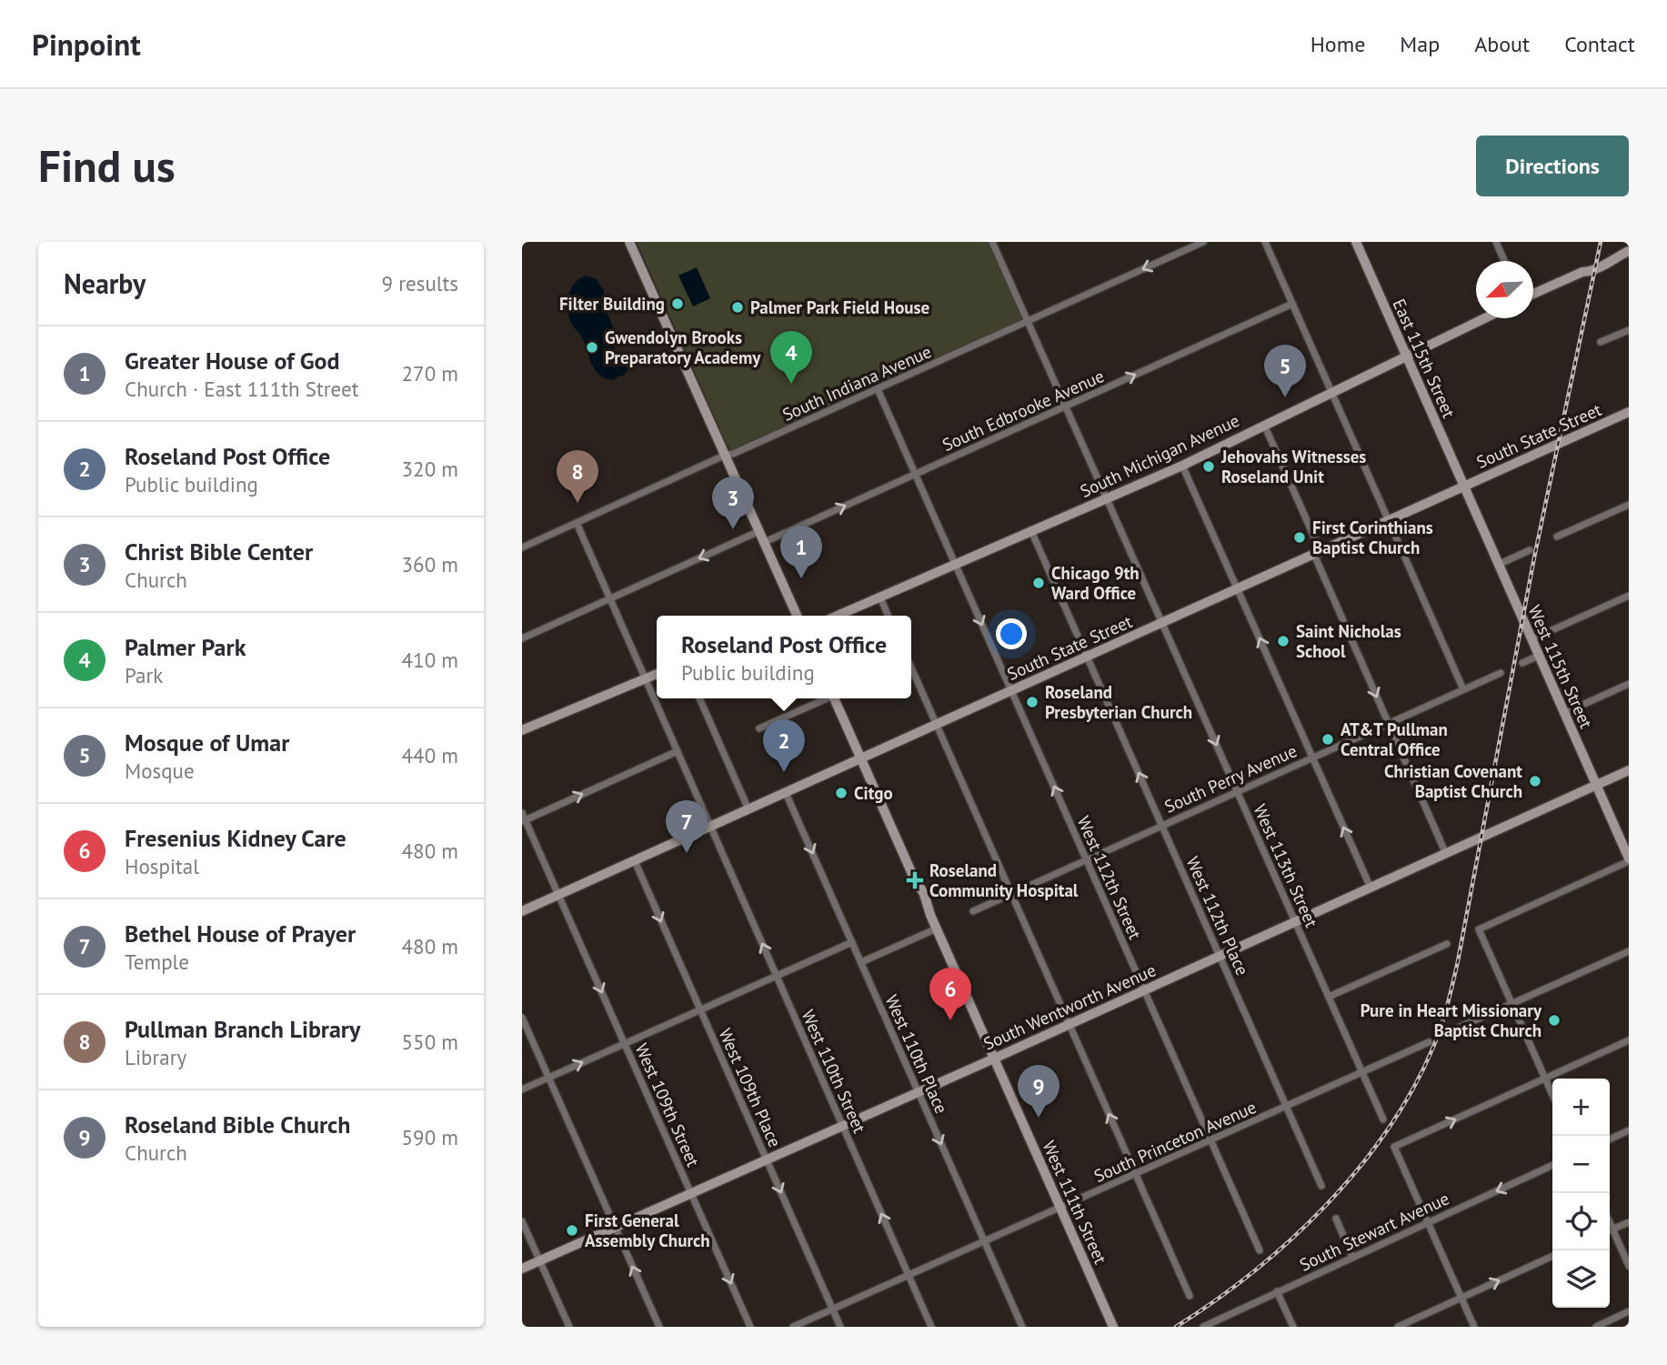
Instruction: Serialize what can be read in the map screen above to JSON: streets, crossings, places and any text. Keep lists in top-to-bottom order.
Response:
{
  "streets": {
    "street": [
      "East 115th Street",
      "South Indiana Avenue",
      "South Edbrooke Avenue",
      "South State Street",
      "South Michigan Avenue",
      "West 115th Street",
      "South Perry Avenue",
      "West 113th Street",
      "West 112th Street",
      "West 112th Place",
      "South Wentworth Avenue",
      "West 110th Place",
      "West 110th Street",
      "West 109th Place",
      "West 109th Street",
      "South Princeton Avenue",
      "West 111th Street",
      "South Stewart Avenue"
    ]
  },
  "crossings": [
    ["East 115th Street", "South State Street"],
    ["East 115th Street", "South Michigan Avenue"],
    ["East 115th Street", "West 115th Street"],
    ["South Indiana Avenue", "West 113th Street"],
    ["South Indiana Avenue", "West 112th Street"],
    ["South Indiana Avenue", "West 110th Street"],
    ["South Edbrooke Avenue", "West 113th Street"],
    ["South Edbrooke Avenue", "West 112th Street"],
    ["South State Street", "West 115th Street"],
    ["South State Street", "West 113th Street"],
    ["South State Street", "West 112th Street"],
    ["South State Street", "West 112th Place"],
    ["South State Street", "West 110th Place"],
    ["South State Street", "West 110th Street"],
    ["South State Street", "West 109th Place"],
    ["South State Street", "West 109th Street"],
    ["South State Street", "West 111th Street"],
    ["South Michigan Avenue", "West 113th Street"],
    ["South Michigan Avenue", "West 112th Street"],
    ["South Michigan Avenue", "West 112th Place"],
    ["West 115th Street", "South Wentworth Avenue"],
    ["South Perry Avenue", "West 113th Street"],
    ["South Perry Avenue", "West 112th Street"],
    ["South Perry Avenue", "West 112th Place"],
    ["West 113th Street", "South Wentworth Avenue"],
    ["West 113th Street", "South Princeton Avenue"],
    ["West 112th Street", "South Wentworth Avenue"],
    ["West 112th Street", "South Princeton Avenue"],
    ["West 112th Place", "South Wentworth Avenue"],
    ["West 112th Place", "South Princeton Avenue"],
    ["South Wentworth Avenue", "West 110th Place"],
    ["South Wentworth Avenue", "West 110th Street"],
    ["South Wentworth Avenue", "West 109th Place"],
    ["South Wentworth Avenue", "West 109th Street"],
    ["South Wentworth Avenue", "West 111th Street"],
    ["West 110th Place", "South Princeton Avenue"],
    ["West 110th Street", "South Princeton Avenue"],
    ["West 109th Place", "South Princeton Avenue"],
    ["South Princeton Avenue", "West 111th Street"]
  ],
  "one_way": [
    "South Edbrooke Avenue",
    "West 110th Place",
    "West 110th Street",
    "West 109th Place",
    "West 109th Street",
    "South Stewart Avenue"
  ],
  "places": {
    "other": [
      "Filter Building",
      "Palmer Park Field House",
      "Gwendolyn Brooks Preparatory Academy",
      "Jehovahs Witnesses Roseland Unit",
      "First Corinthians Baptist Church",
      "Chicago 9th Ward Office",
      "Saint Nicholas School",
      "Roseland Presbyterian Church",
      "AT&T Pullman Central Office",
      "Christian Covenant Baptist Church",
      "Citgo",
      "Pure in Heart Missionary Baptist Church",
      "First General Assembly Church"
    ],
    "health": ["Roseland Community Hospital"]
  },
  "north": "bottom left",
  "page": {
    "header": "Pinpoint",
    "nav": [
      "Home",
      "Map",
      "About",
      "Contact"
    ],
    "buttons": "Directions",
    "title": "Find us",
    "heading": ["Nearby", "9 results"],
    "list": [
      {
        "mark": "1",
        "name": "Greater House of God",
        "note": "Church · East 111th Street",
        "value": "270 m"
      },
      {
        "mark": "2",
        "name": "Roseland Post Office",
        "note": "Public building",
        "value": "320 m"
      },
      {
        "mark": "3",
        "name": "Christ Bible Center",
        "note": "Church",
        "value": "360 m"
      },
      {
        "mark": "4",
        "name": "Palmer Park",
        "note": "Park",
        "value": "410 m"
      },
      {
        "mark": "5",
        "name": "Mosque of Umar",
        "note": "Mosque",
        "value": "440 m"
      },
      {
        "mark": "6",
        "name": "Fresenius Kidney Care",
        "note": "Hospital",
        "value": "480 m"
      },
      {
        "mark": "7",
        "name": "Bethel House of Prayer",
        "note": "Temple",
        "value": "480 m"
      },
      {
        "mark": "8",
        "name": "Pullman Branch Library",
        "note": "Library",
        "value": "550 m"
      },
      {
        "mark": "9",
        "name": "Roseland Bible Church",
        "note": "Church",
        "value": "590 m"
      }
    ],
    "pins": [
      "4",
      "5",
      "8",
      "3",
      "1",
      "2",
      "7",
      "6",
      "9"
    ],
    "popup": ["Roseland Post Office", "Public building"],
    "map_buttons": ["+", "−"]
  }
}
